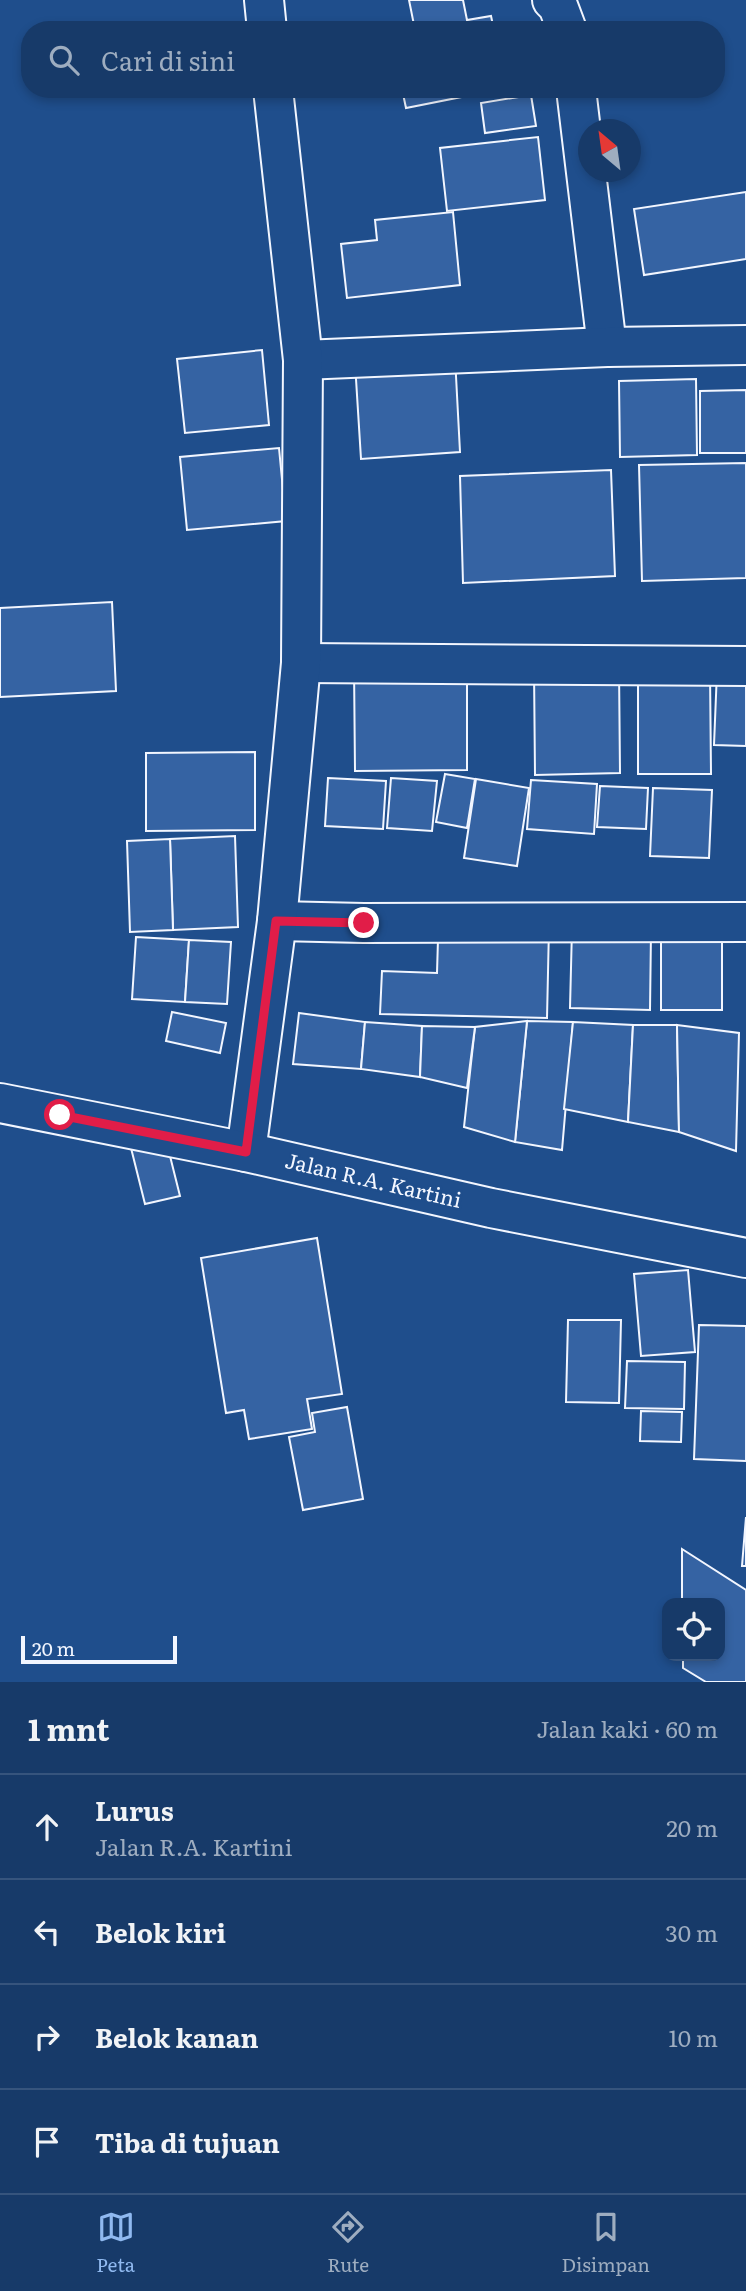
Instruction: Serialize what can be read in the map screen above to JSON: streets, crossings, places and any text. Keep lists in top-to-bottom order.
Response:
{
  "streets": {
    "street": ["Jalan R.A. Kartini"]
  },
  "scale_bar": "20 m",
  "north": "top left",
  "page": {
    "search": "Cari di sini",
    "scale": "20 m",
    "heading": ["1 mnt", "Jalan kaki · 60 m"],
    "list": [
      ["Lurus", "Jalan R.A. Kartini", "20 m"],
      ["Belok kiri", "30 m"],
      ["Belok kanan", "10 m"],
      "Tiba di tujuan"
    ],
    "nav": ["Peta", "Rute", "Disimpan"]
  }
}
